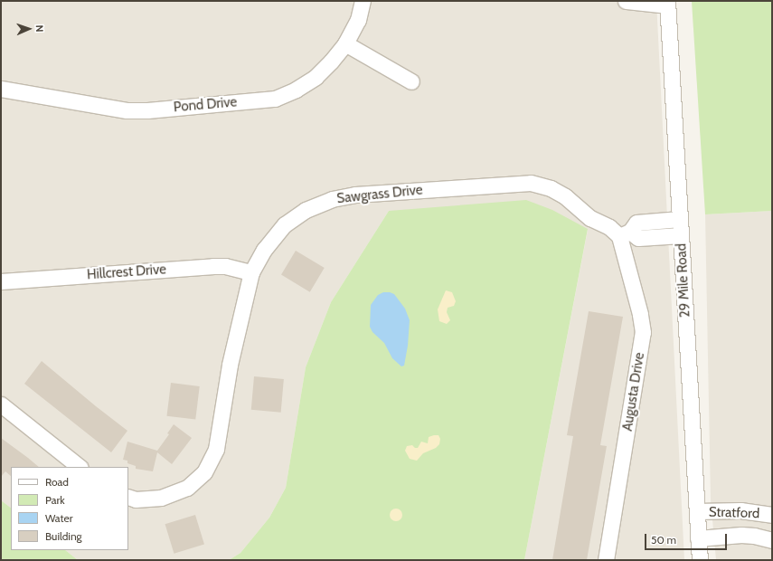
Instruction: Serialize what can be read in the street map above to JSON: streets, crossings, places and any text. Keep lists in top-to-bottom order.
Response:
{
  "streets": {
    "street": [
      "Pond Drive",
      "Sawgrass Drive",
      "Hillcrest Drive",
      "29 Mile Road",
      "Augusta Drive",
      "Stratford"
    ]
  },
  "crossings": [
    ["Sawgrass Drive", "Hillcrest Drive"],
    ["Sawgrass Drive", "Augusta Drive"],
    ["29 Mile Road", "Stratford"]
  ],
  "legend": [
    "Road",
    "Park",
    "Water",
    "Building"
  ],
  "scale_bar": "50 m",
  "north": "right"
}
